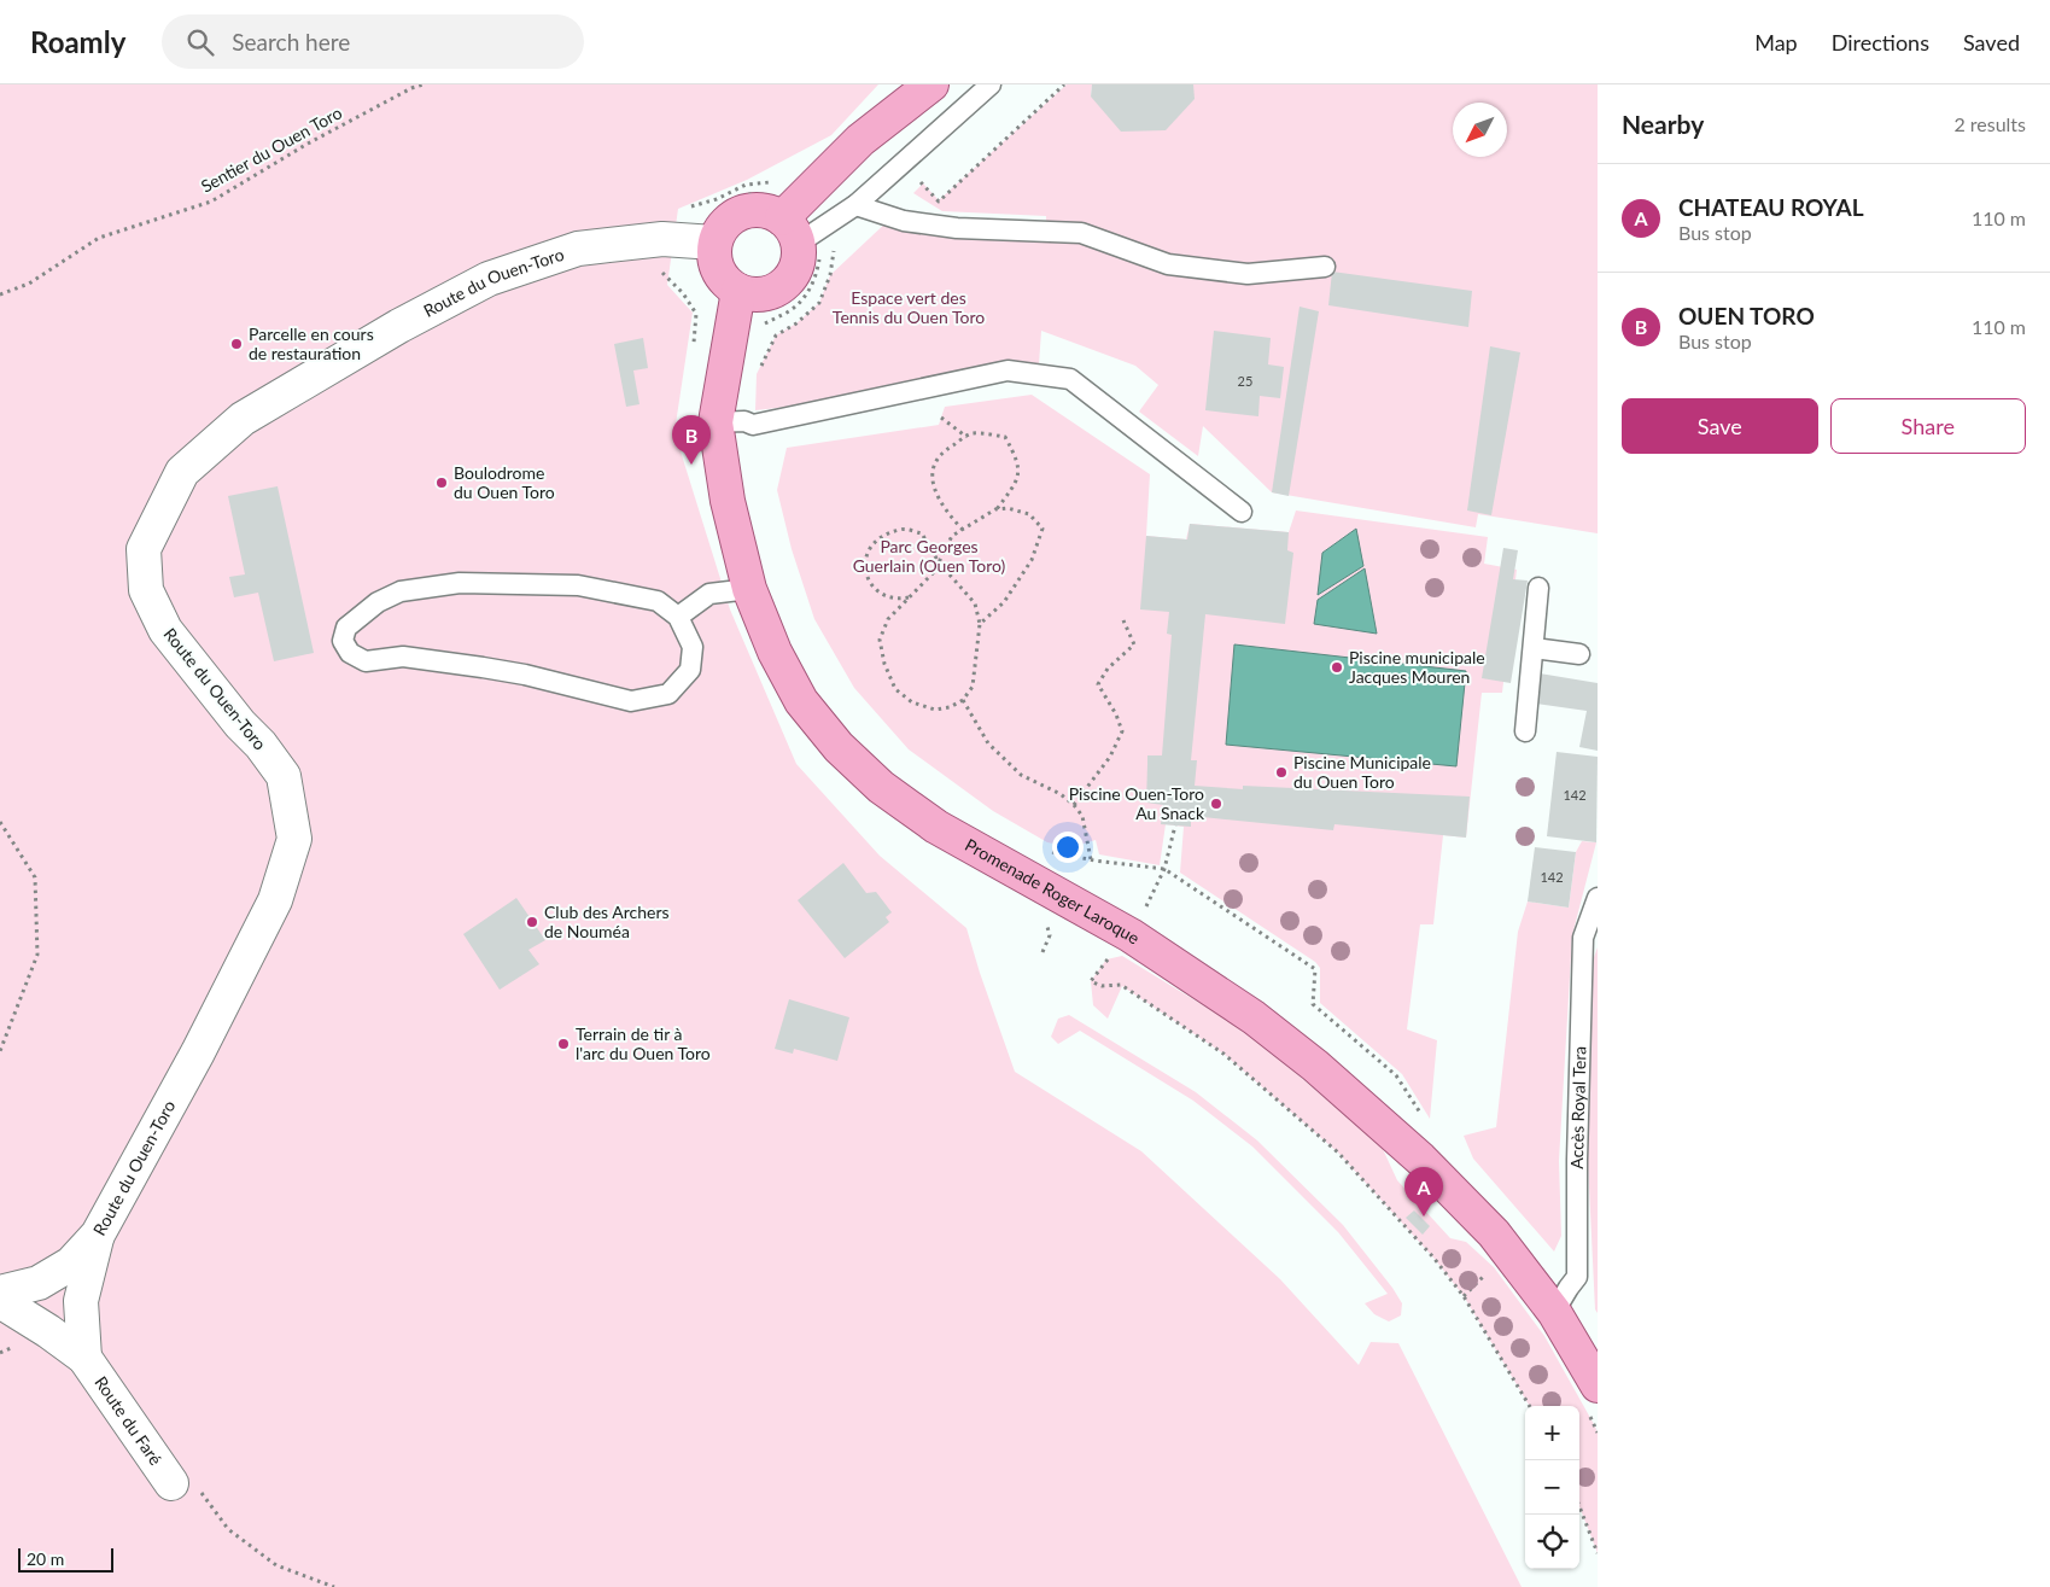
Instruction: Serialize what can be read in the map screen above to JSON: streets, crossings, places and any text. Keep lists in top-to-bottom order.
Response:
{
  "streets": {
    "main road": ["Promenade Roger Laroque"],
    "street": ["Route du Ouen-Toro", "Route du Faré"],
    "lane": ["Accès Royal Tera"],
    "path": ["Sentier du Ouen Toro"]
  },
  "crossings": [
    ["Route du Ouen-Toro", "Promenade Roger Laroque"],
    ["Route du Ouen-Toro", "Route du Faré"],
    ["Promenade Roger Laroque", "Accès Royal Tera"]
  ],
  "parks": ["Espace vert des Tennis du Ouen Toro", "Parc Georges Guerlain (Ouen Toro)"],
  "places": [
    "Parcelle en cours de restauration",
    "Boulodrome du Ouen Toro",
    "Piscine municipale Jacques Mouren",
    "Piscine Municipale du Ouen Toro",
    "Piscine Ouen-Toro Au Snack",
    "Club des Archers de Nouméa",
    "Terrain de tir à l'arc du Ouen Toro"
  ],
  "house_numbers": ["25", "142", "142"],
  "scale_bar": "20 m",
  "north": "bottom left",
  "page": {
    "header": "Roamly",
    "search": "Search here",
    "nav": ["Map", "Directions", "Saved"],
    "heading": ["Nearby", "2 results"],
    "list": [
      {
        "mark": "A",
        "name": "CHATEAU ROYAL",
        "note": "Bus stop",
        "value": "110 m"
      },
      {
        "mark": "B",
        "name": "OUEN TORO",
        "note": "Bus stop",
        "value": "110 m"
      }
    ],
    "buttons": ["Save", "Share"],
    "pins": ["B", "A"],
    "map_buttons": ["+", "−"],
    "scale": "20 m"
  }
}
